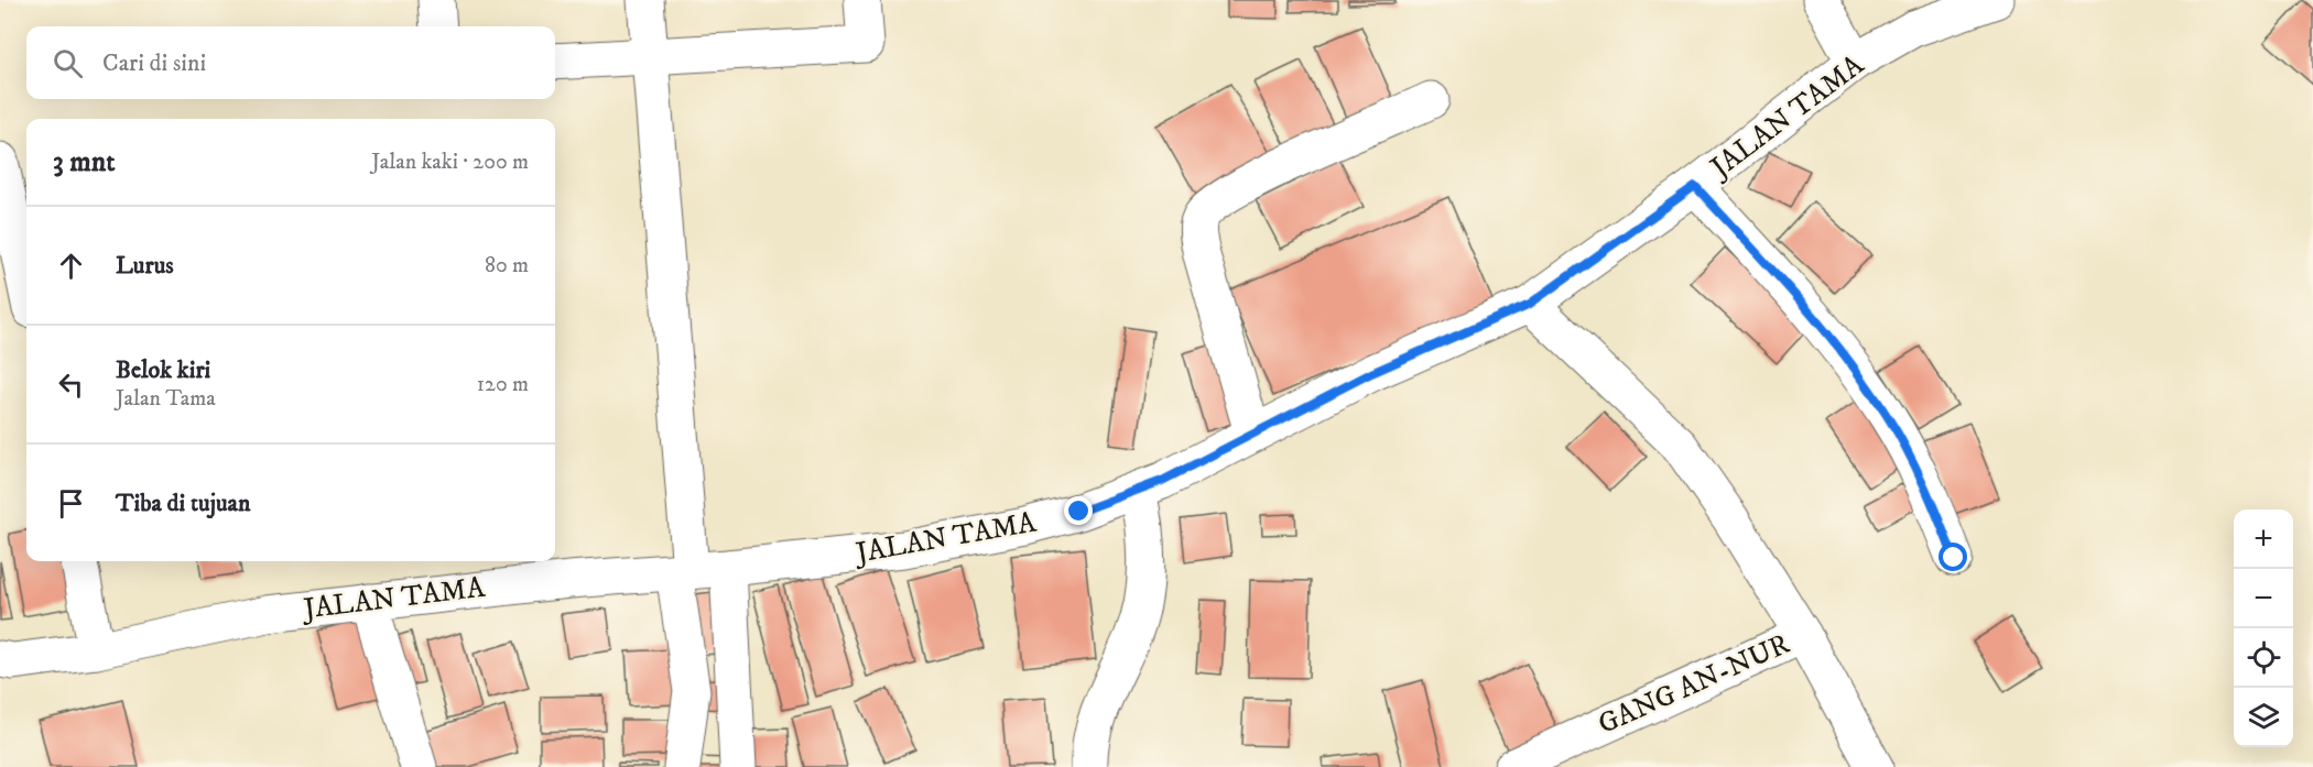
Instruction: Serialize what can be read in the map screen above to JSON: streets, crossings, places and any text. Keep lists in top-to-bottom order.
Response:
{
  "streets": {
    "street": ["JALAN TAMA", "GANG AN-NUR"]
  },
  "page": {
    "search": "Cari di sini",
    "heading": ["3 mnt", "Jalan kaki · 200 m"],
    "list": [
      ["Lurus", "80 m"],
      ["Belok kiri", "Jalan Tama", "120 m"],
      "Tiba di tujuan"
    ],
    "map_buttons": ["+", "−"]
  }
}
